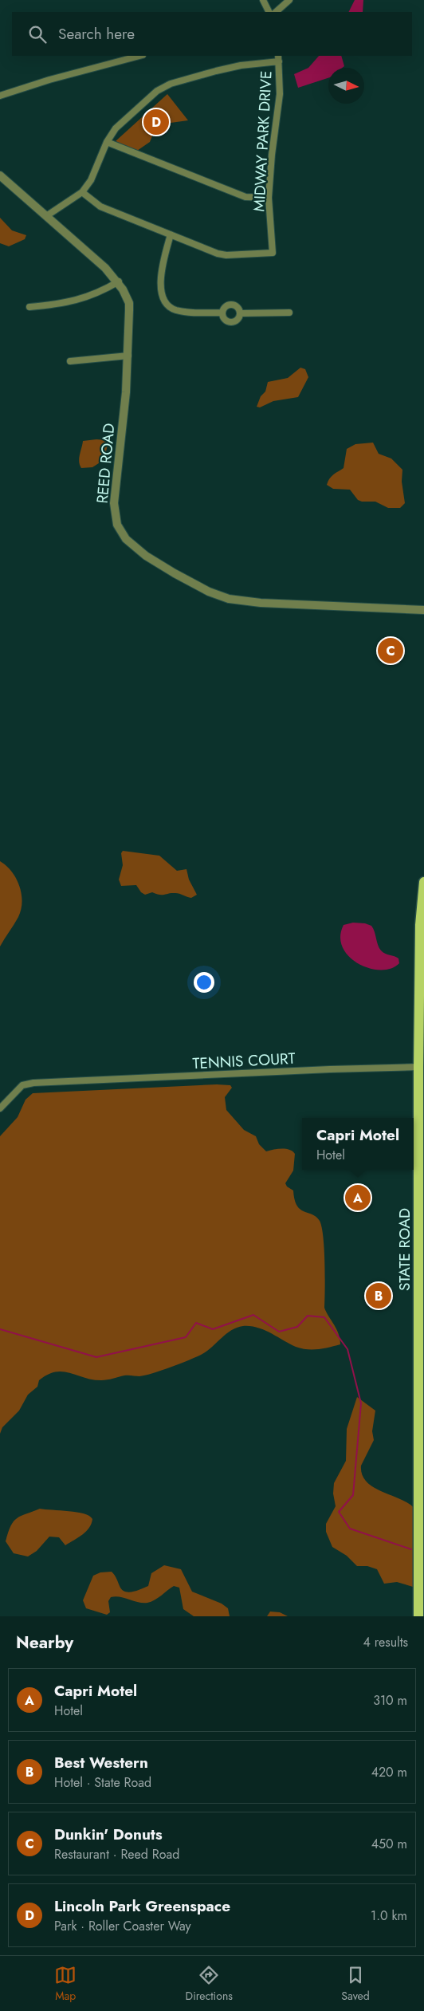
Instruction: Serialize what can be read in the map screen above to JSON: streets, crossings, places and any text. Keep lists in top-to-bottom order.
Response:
{
  "streets": {
    "main road": ["STATE ROAD"],
    "street": ["MIDWAY PARK DRIVE", "REED ROAD", "TENNIS COURT"]
  },
  "crossings": [
    ["TENNIS COURT", "STATE ROAD"]
  ],
  "north": "right",
  "page": {
    "search": "Search here",
    "pins": [
      "D",
      "C",
      "A",
      "B"
    ],
    "popup": ["Capri Motel", "Hotel"],
    "heading": ["Nearby", "4 results"],
    "list": [
      {
        "mark": "A",
        "name": "Capri Motel",
        "note": "Hotel",
        "value": "310 m"
      },
      {
        "mark": "B",
        "name": "Best Western",
        "note": "Hotel · State Road",
        "value": "420 m"
      },
      {
        "mark": "C",
        "name": "Dunkin' Donuts",
        "note": "Restaurant · Reed Road",
        "value": "450 m"
      },
      {
        "mark": "D",
        "name": "Lincoln Park Greenspace",
        "note": "Park · Roller Coaster Way",
        "value": "1.0 km"
      }
    ],
    "nav": ["Map", "Directions", "Saved"]
  }
}
